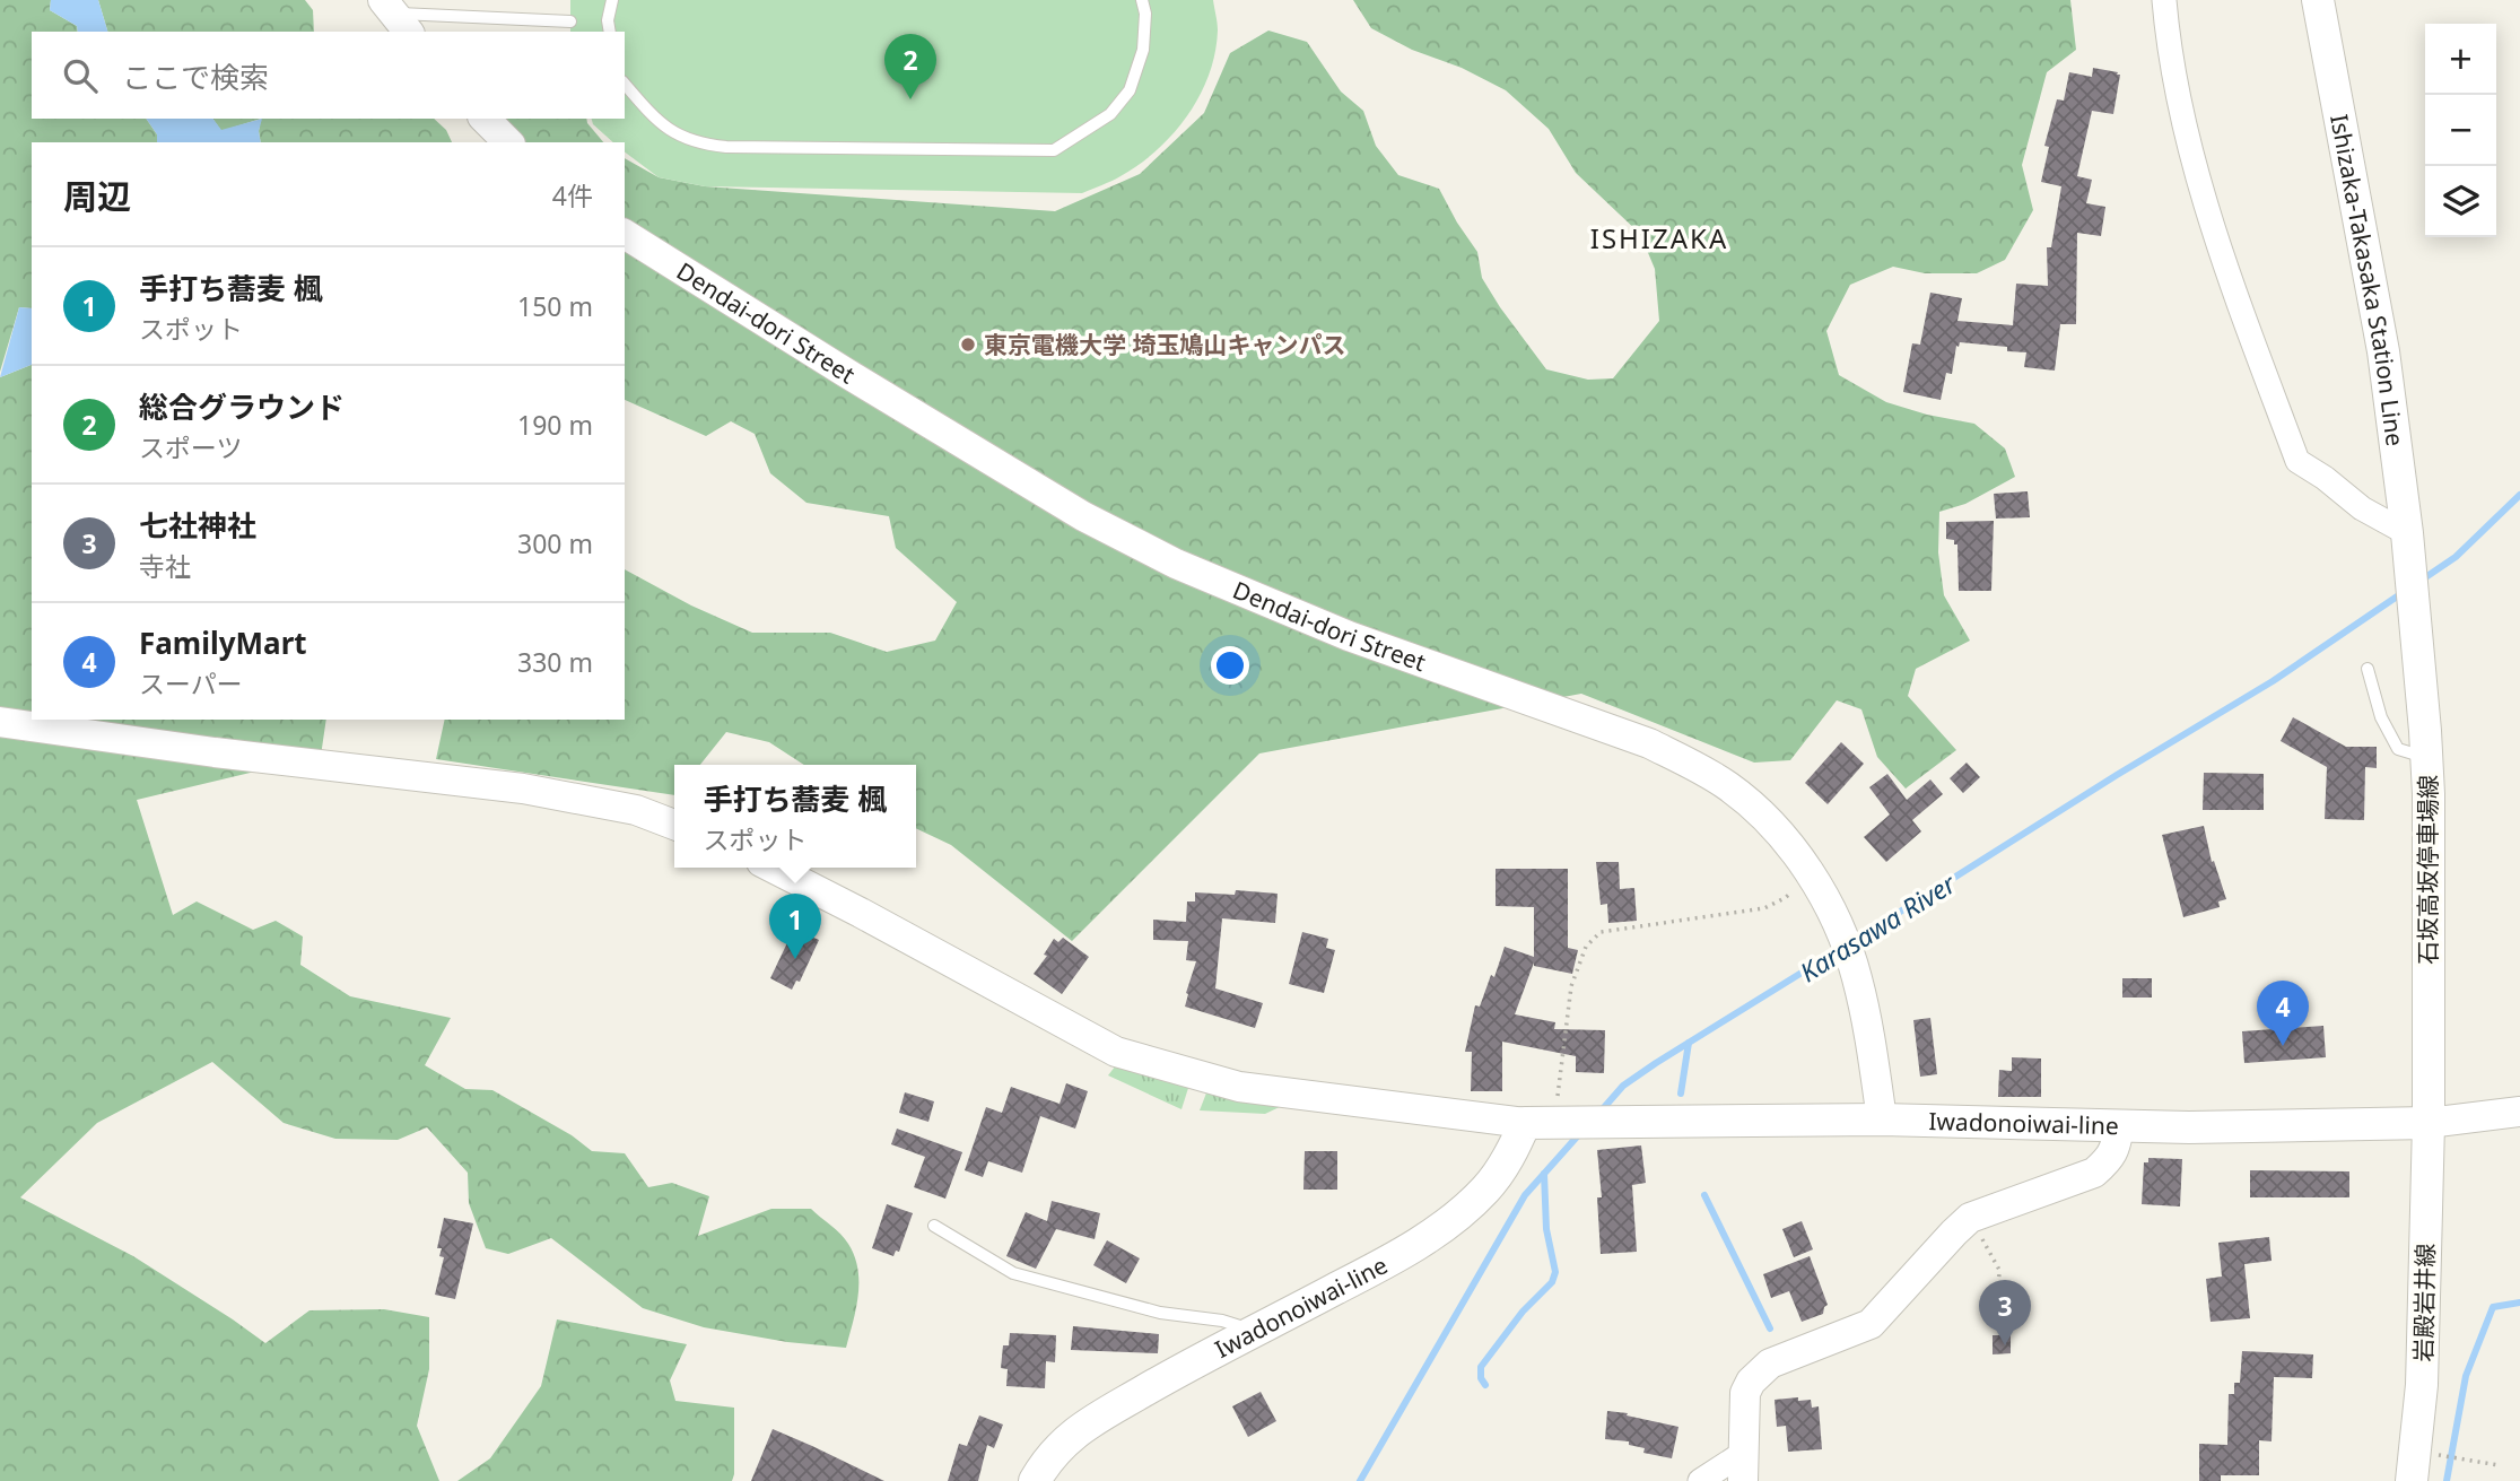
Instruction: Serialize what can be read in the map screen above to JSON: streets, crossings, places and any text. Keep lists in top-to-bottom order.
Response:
{
  "streets": {
    "main road": [
      "Ishizaka-Takasaka Station Line",
      "石坂高坂停車場線",
      "Iwadonoiwai-line",
      "岩殿岩井線"
    ],
    "street": ["Dendai-dori Street"]
  },
  "crossings": [
    ["Ishizaka-Takasaka Station Line", "石坂高坂停車場線"],
    ["Dendai-dori Street", "Iwadonoiwai-line"],
    ["石坂高坂停車場線", "Iwadonoiwai-line"],
    ["石坂高坂停車場線", "岩殿岩井線"],
    ["Iwadonoiwai-line", "岩殿岩井線"]
  ],
  "districts": ["ISHIZAKA"],
  "water": ["Karasawa River"],
  "places": ["東京電機大学 埼玉鳩山キャンパス"],
  "page": {
    "map_buttons": ["+", "−"],
    "search": "ここで検索",
    "pins": [
      "2",
      "1",
      "4",
      "3"
    ],
    "heading": ["周辺", "4件"],
    "list": [
      {
        "mark": "1",
        "name": "手打ち蕎麦 楓",
        "note": "スポット",
        "value": "150 m"
      },
      {
        "mark": "2",
        "name": "総合グラウンド",
        "note": "スポーツ",
        "value": "190 m"
      },
      {
        "mark": "3",
        "name": "七社神社",
        "note": "寺社",
        "value": "300 m"
      },
      {
        "mark": "4",
        "name": "FamilyMart",
        "note": "スーパー",
        "value": "330 m"
      }
    ],
    "popup": ["手打ち蕎麦 楓", "スポット"]
  }
}
